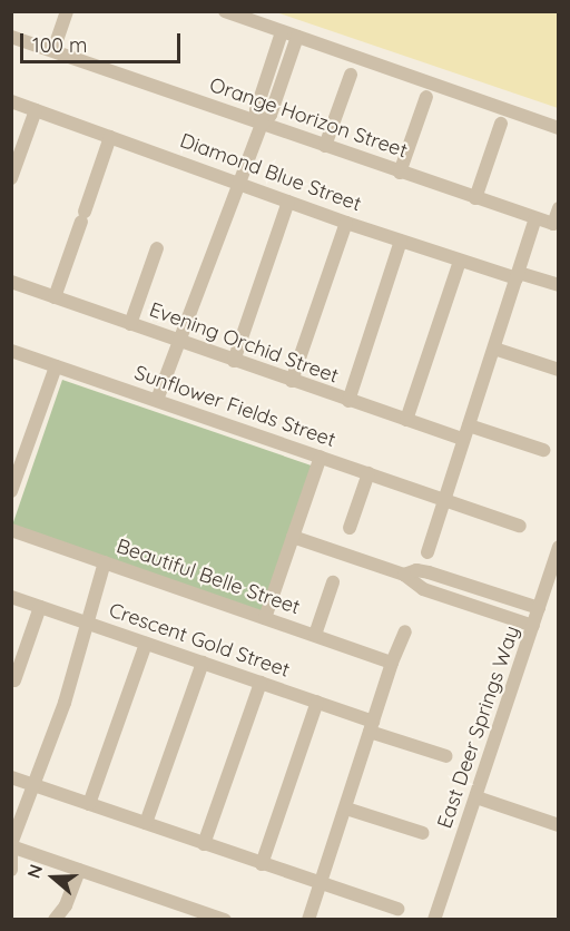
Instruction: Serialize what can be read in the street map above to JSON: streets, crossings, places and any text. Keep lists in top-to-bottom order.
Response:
{
  "streets": {
    "street": [
      "Orange Horizon Street",
      "Diamond Blue Street",
      "Evening Orchid Street",
      "Sunflower Fields Street",
      "Beautiful Belle Street",
      "Crescent Gold Street",
      "East Deer Springs Way"
    ]
  },
  "scale_bar": "100 m",
  "north": "left"
}
